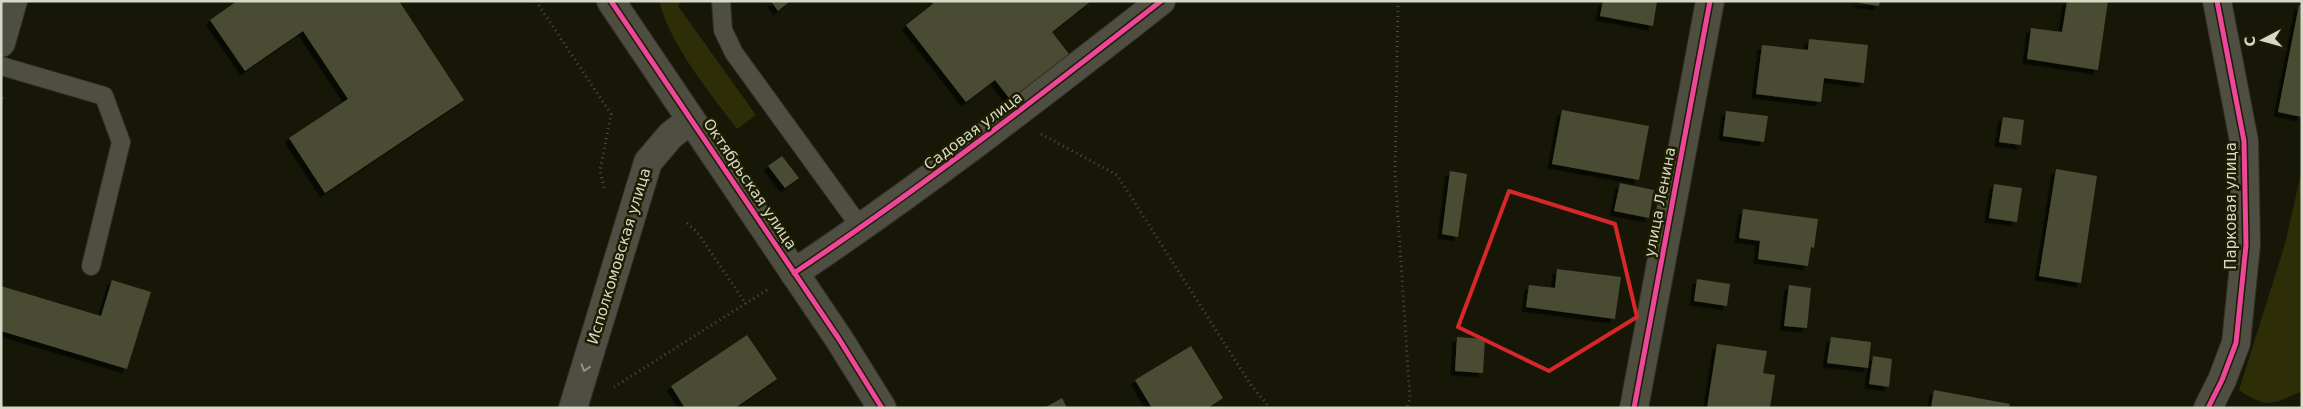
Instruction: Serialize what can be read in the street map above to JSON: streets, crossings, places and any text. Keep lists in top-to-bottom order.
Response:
{
  "streets": {
    "street": [
      "Садовая улица",
      "Октябрьская улица",
      "улица Ленина",
      "Парковая улица",
      "Исполкомовская улица"
    ]
  },
  "crossings": [
    ["Садовая улица", "Октябрьская улица"],
    ["Октябрьская улица", "Исполкомовская улица"]
  ],
  "one_way": ["Исполкомовская улица"],
  "north": "left"
}
